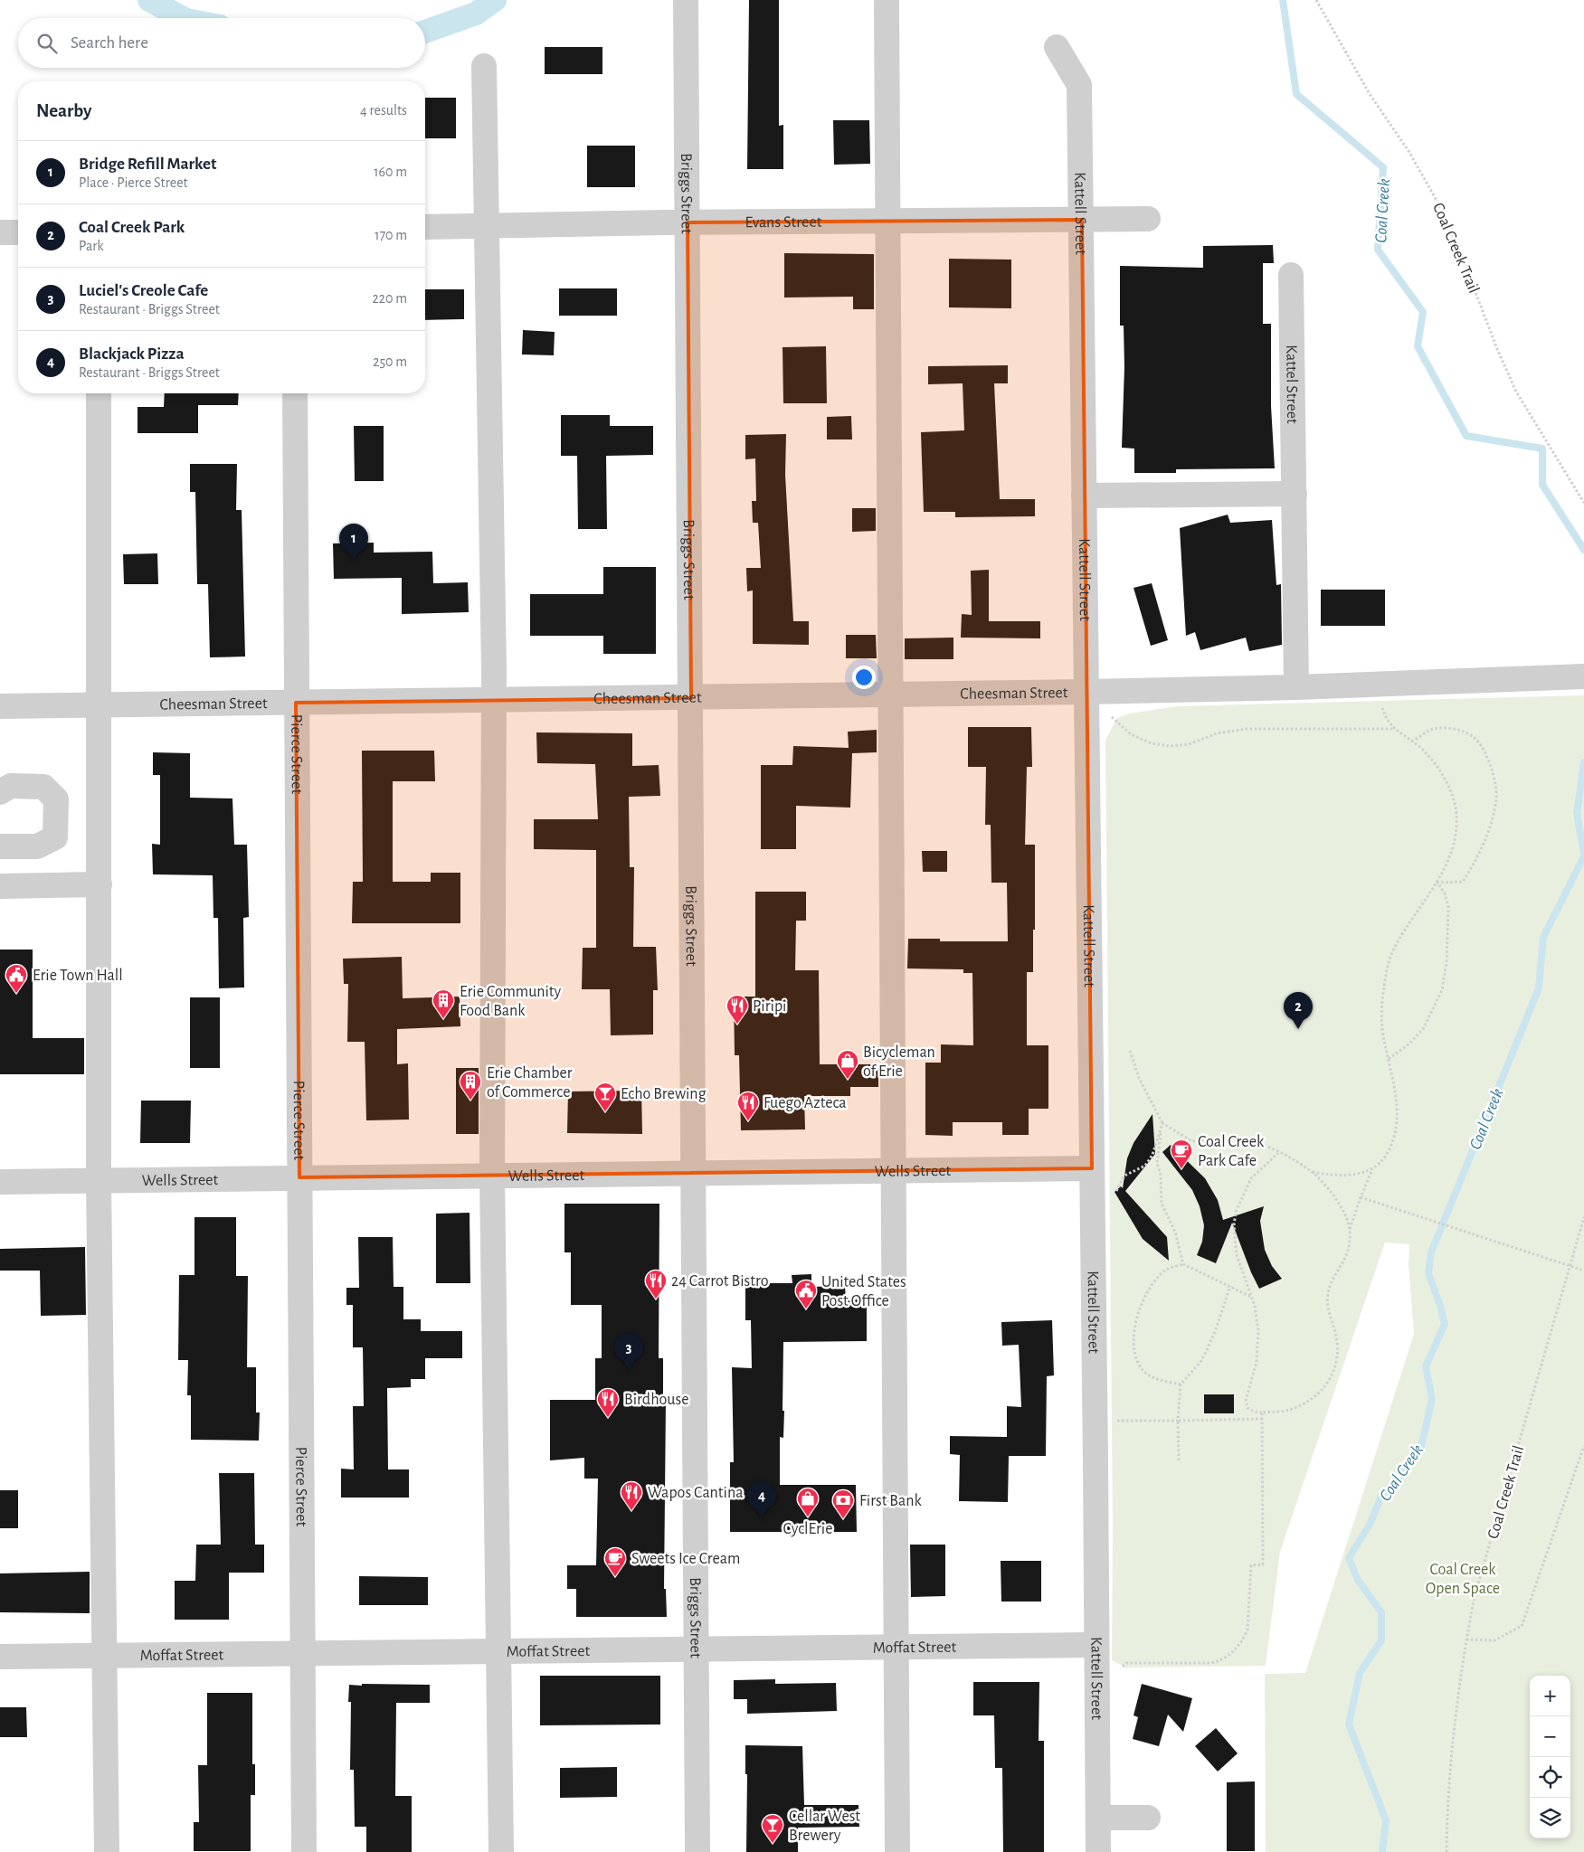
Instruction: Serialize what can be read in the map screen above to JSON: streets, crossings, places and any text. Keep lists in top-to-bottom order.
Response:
{
  "streets": {
    "street": [
      "Briggs Street",
      "Kattell Street",
      "Evans Street",
      "Kattel Street",
      "Cheesman Street",
      "Pierce Street",
      "Wells Street",
      "Moffat Street"
    ],
    "path": ["Coal Creek Trail"]
  },
  "crossings": [
    ["Briggs Street", "Evans Street"],
    ["Briggs Street", "Cheesman Street"],
    ["Briggs Street", "Wells Street"],
    ["Briggs Street", "Moffat Street"],
    ["Kattell Street", "Evans Street"],
    ["Kattell Street", "Cheesman Street"],
    ["Kattell Street", "Wells Street"],
    ["Kattell Street", "Moffat Street"],
    ["Kattel Street", "Cheesman Street"],
    ["Cheesman Street", "Pierce Street"],
    ["Pierce Street", "Wells Street"],
    ["Pierce Street", "Moffat Street"]
  ],
  "water": ["Coal Creek"],
  "parks": ["Coal Creek Open Space"],
  "places": {
    "public building": ["Erie Town Hall", "United States Post Office"],
    "building": ["Erie Community Food Bank", "Erie Chamber of Commerce"],
    "restaurant": [
      "Piripi",
      "Fuego Azteca",
      "24 Carrot Bistro",
      "Birdhouse",
      "Wapos Cantina"
    ],
    "shop": ["Bicycleman of Erie", "CyclErie"],
    "bar": ["Echo Brewing", "Cellar West Brewery"],
    "cafe": ["Coal Creek Park Cafe", "Sweets Ice Cream"],
    "bank": ["First Bank"]
  },
  "page": {
    "search": "Search here",
    "heading": ["Nearby", "4 results"],
    "list": [
      {
        "mark": "1",
        "name": "Bridge Refill Market",
        "note": "Place · Pierce Street",
        "value": "160 m"
      },
      {
        "mark": "2",
        "name": "Coal Creek Park",
        "note": "Park",
        "value": "170 m"
      },
      {
        "mark": "3",
        "name": "Luciel's Creole Cafe",
        "note": "Restaurant · Briggs Street",
        "value": "220 m"
      },
      {
        "mark": "4",
        "name": "Blackjack Pizza",
        "note": "Restaurant · Briggs Street",
        "value": "250 m"
      }
    ],
    "pins": [
      "1",
      "2",
      "3",
      "4"
    ],
    "map_buttons": ["+", "−"]
  }
}
